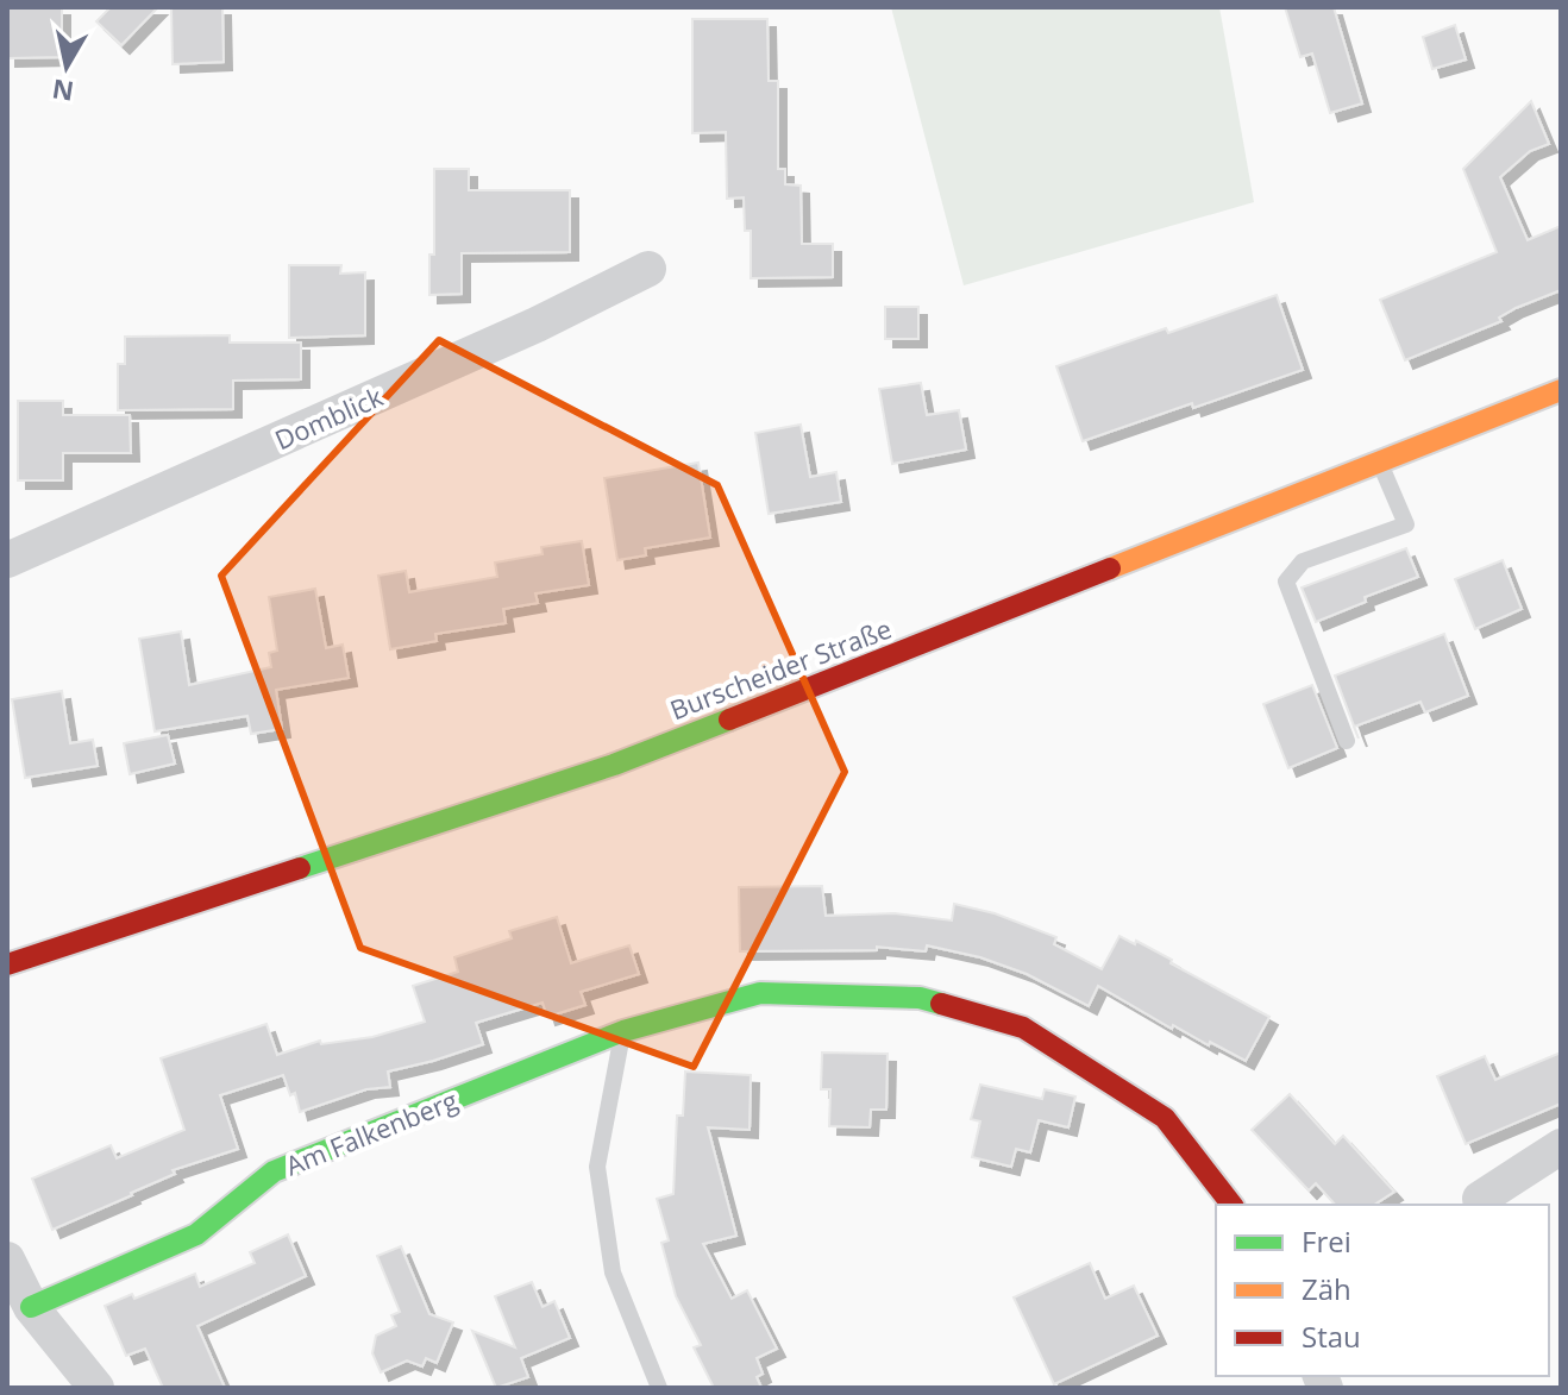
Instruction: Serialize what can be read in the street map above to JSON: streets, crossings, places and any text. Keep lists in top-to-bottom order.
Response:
{
  "streets": {
    "main road": ["Burscheider Straße", "Am Falkenberg"],
    "street": ["Domblick"]
  },
  "legend": ["Frei", "Zäh", "Stau"],
  "north": "bottom"
}
